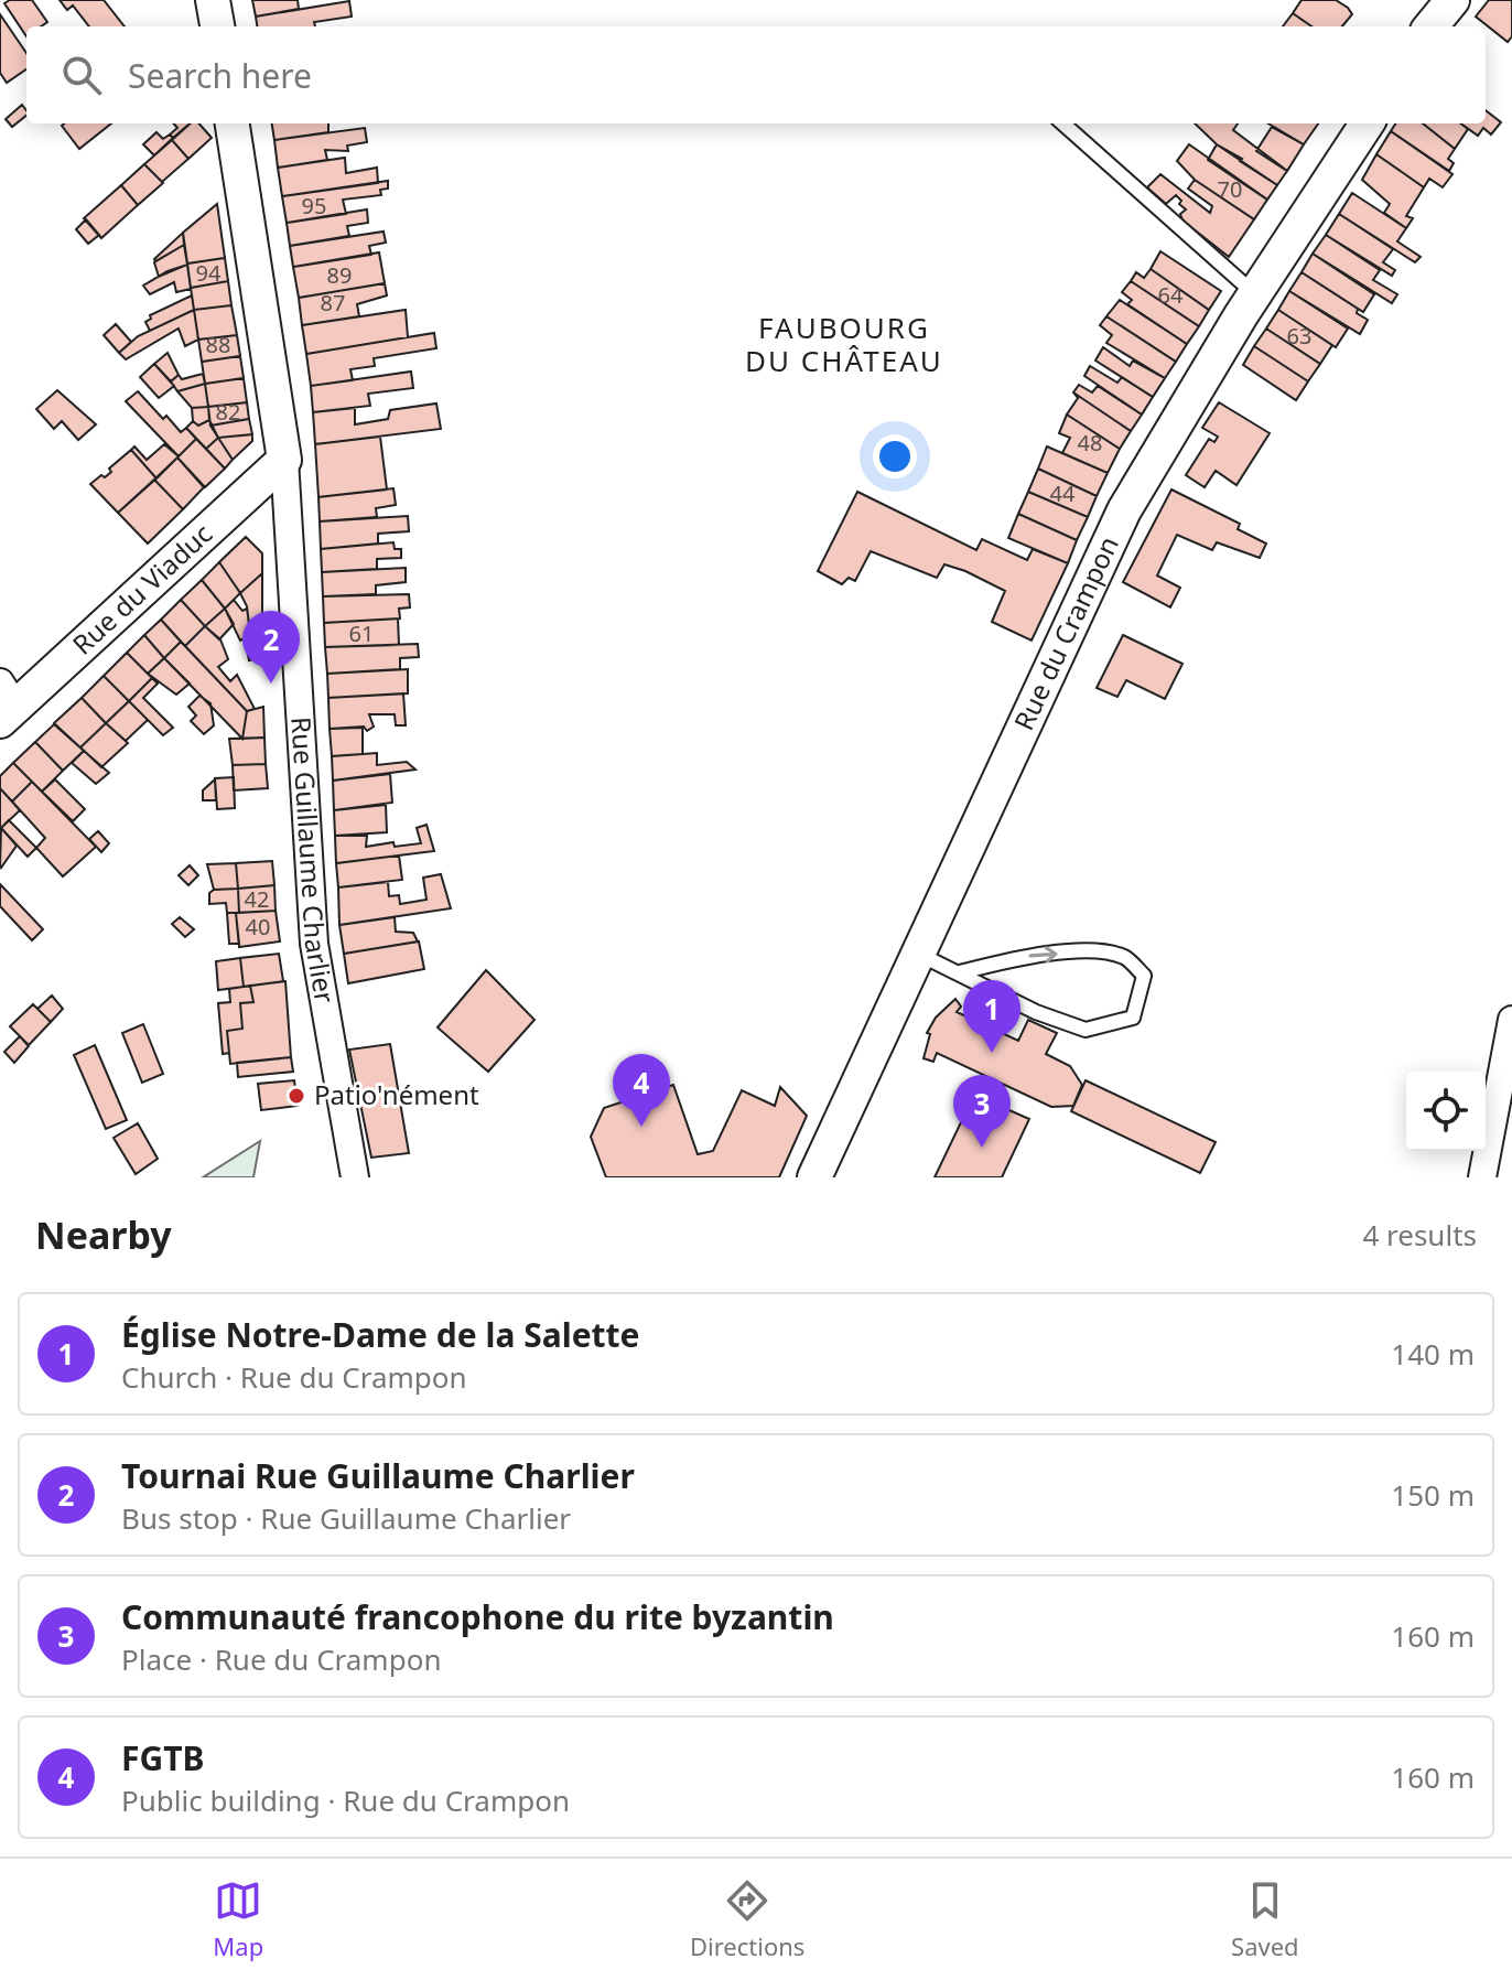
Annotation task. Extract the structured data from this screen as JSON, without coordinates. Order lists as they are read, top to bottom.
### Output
{
  "streets": {
    "street": ["Rue du Viaduc", "Rue du Crampon", "Rue Guillaume Charlier"]
  },
  "crossings": [
    ["Rue du Viaduc", "Rue Guillaume Charlier"]
  ],
  "districts": ["FAUBOURG DU CHÂTEAU"],
  "places": ["Patio'nément"],
  "house_numbers": [
    "70",
    "95",
    "94",
    "89",
    "64",
    "87",
    "63",
    "88",
    "82",
    "48",
    "44",
    "61",
    "42",
    "40"
  ],
  "page": {
    "search": "Search here",
    "pins": [
      "2",
      "1",
      "4",
      "3"
    ],
    "heading": ["Nearby", "4 results"],
    "list": [
      {
        "mark": "1",
        "name": "Église Notre-Dame de la Salette",
        "note": "Church · Rue du Crampon",
        "value": "140 m"
      },
      {
        "mark": "2",
        "name": "Tournai Rue Guillaume Charlier",
        "note": "Bus stop · Rue Guillaume Charlier",
        "value": "150 m"
      },
      {
        "mark": "3",
        "name": "Communauté francophone du rite byzantin",
        "note": "Place · Rue du Crampon",
        "value": "160 m"
      },
      {
        "mark": "4",
        "name": "FGTB",
        "note": "Public building · Rue du Crampon",
        "value": "160 m"
      }
    ],
    "nav": ["Map", "Directions", "Saved"]
  }
}
